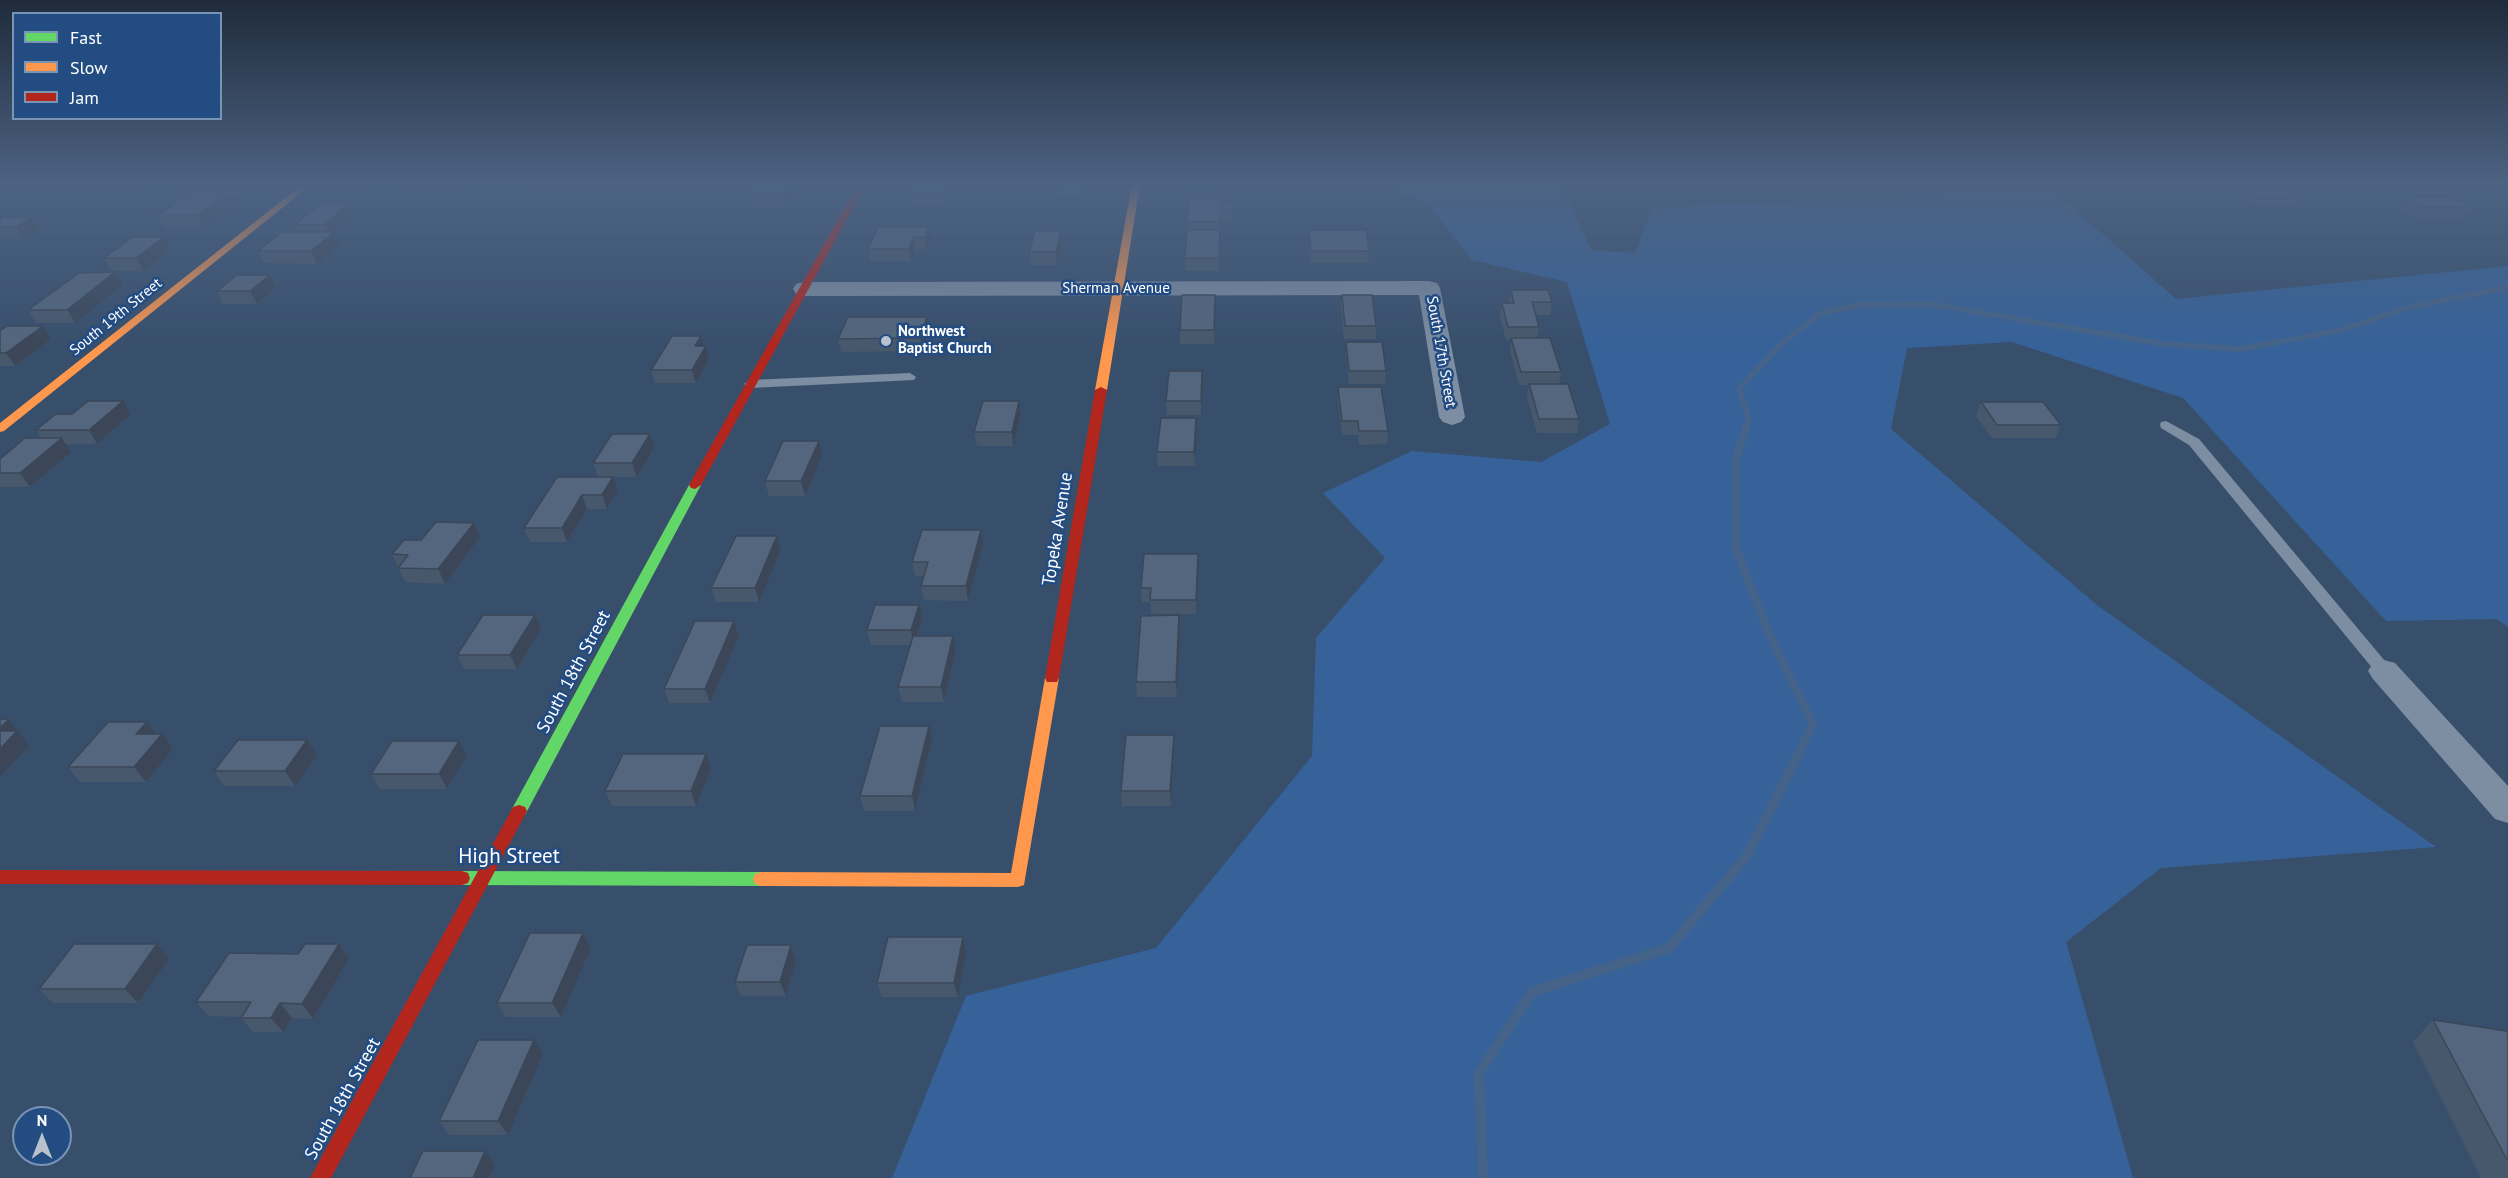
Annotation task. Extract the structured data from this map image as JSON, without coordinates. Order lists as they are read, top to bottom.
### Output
{
  "streets": {
    "street": [
      "Sherman Avenue",
      "South 19th Street",
      "South 17th Street",
      "Topeka Avenue",
      "South 18th Street",
      "High Street"
    ]
  },
  "crossings": [
    ["Sherman Avenue", "South 17th Street"],
    ["Sherman Avenue", "Topeka Avenue"],
    ["Sherman Avenue", "South 18th Street"],
    ["Topeka Avenue", "High Street"],
    ["South 18th Street", "High Street"]
  ],
  "places": ["Northwest Baptist Church"],
  "legend": ["Fast", "Slow", "Jam"],
  "north": "top"
}
